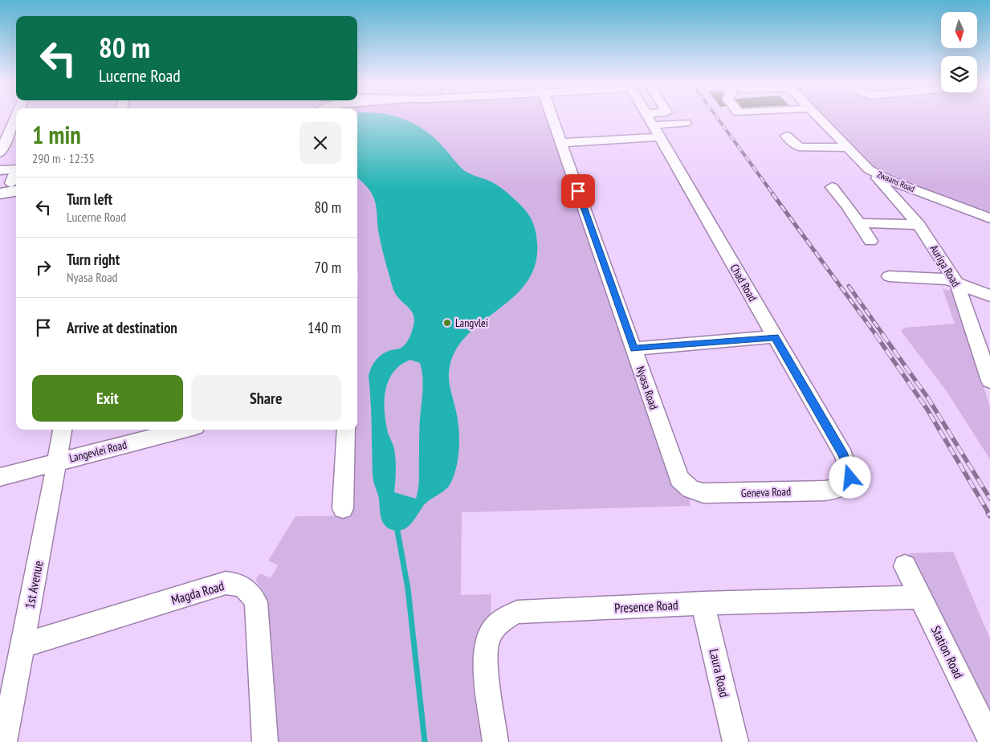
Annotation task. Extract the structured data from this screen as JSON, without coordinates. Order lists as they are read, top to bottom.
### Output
{
  "streets": {
    "street": [
      "Zwaans Road",
      "Auriga Road",
      "Chad Road",
      "Nyasa Road",
      "Langevlei Road",
      "Geneva Road",
      "1st Avenue",
      "Magda Road",
      "Presence Road",
      "Station Road",
      "Laura Road"
    ]
  },
  "crossings": [
    ["Zwaans Road", "Auriga Road"],
    ["Chad Road", "Geneva Road"],
    ["Nyasa Road", "Geneva Road"],
    ["Langevlei Road", "1st Avenue"],
    ["1st Avenue", "Magda Road"],
    ["Presence Road", "Station Road"],
    ["Presence Road", "Laura Road"]
  ],
  "places": ["Langvlei"],
  "north": "bottom",
  "page": {
    "turn": ["80 m", "Lucerne Road"],
    "heading": ["1 min", "290 m · 12:35"],
    "list": [
      {
        "name": "Turn left",
        "note": "Lucerne Road",
        "value": "80 m"
      },
      {
        "name": "Turn right",
        "note": "Nyasa Road",
        "value": "70 m"
      },
      {
        "name": "Arrive at destination",
        "value": "140 m"
      }
    ],
    "buttons": ["Exit", "Share"]
  }
}
